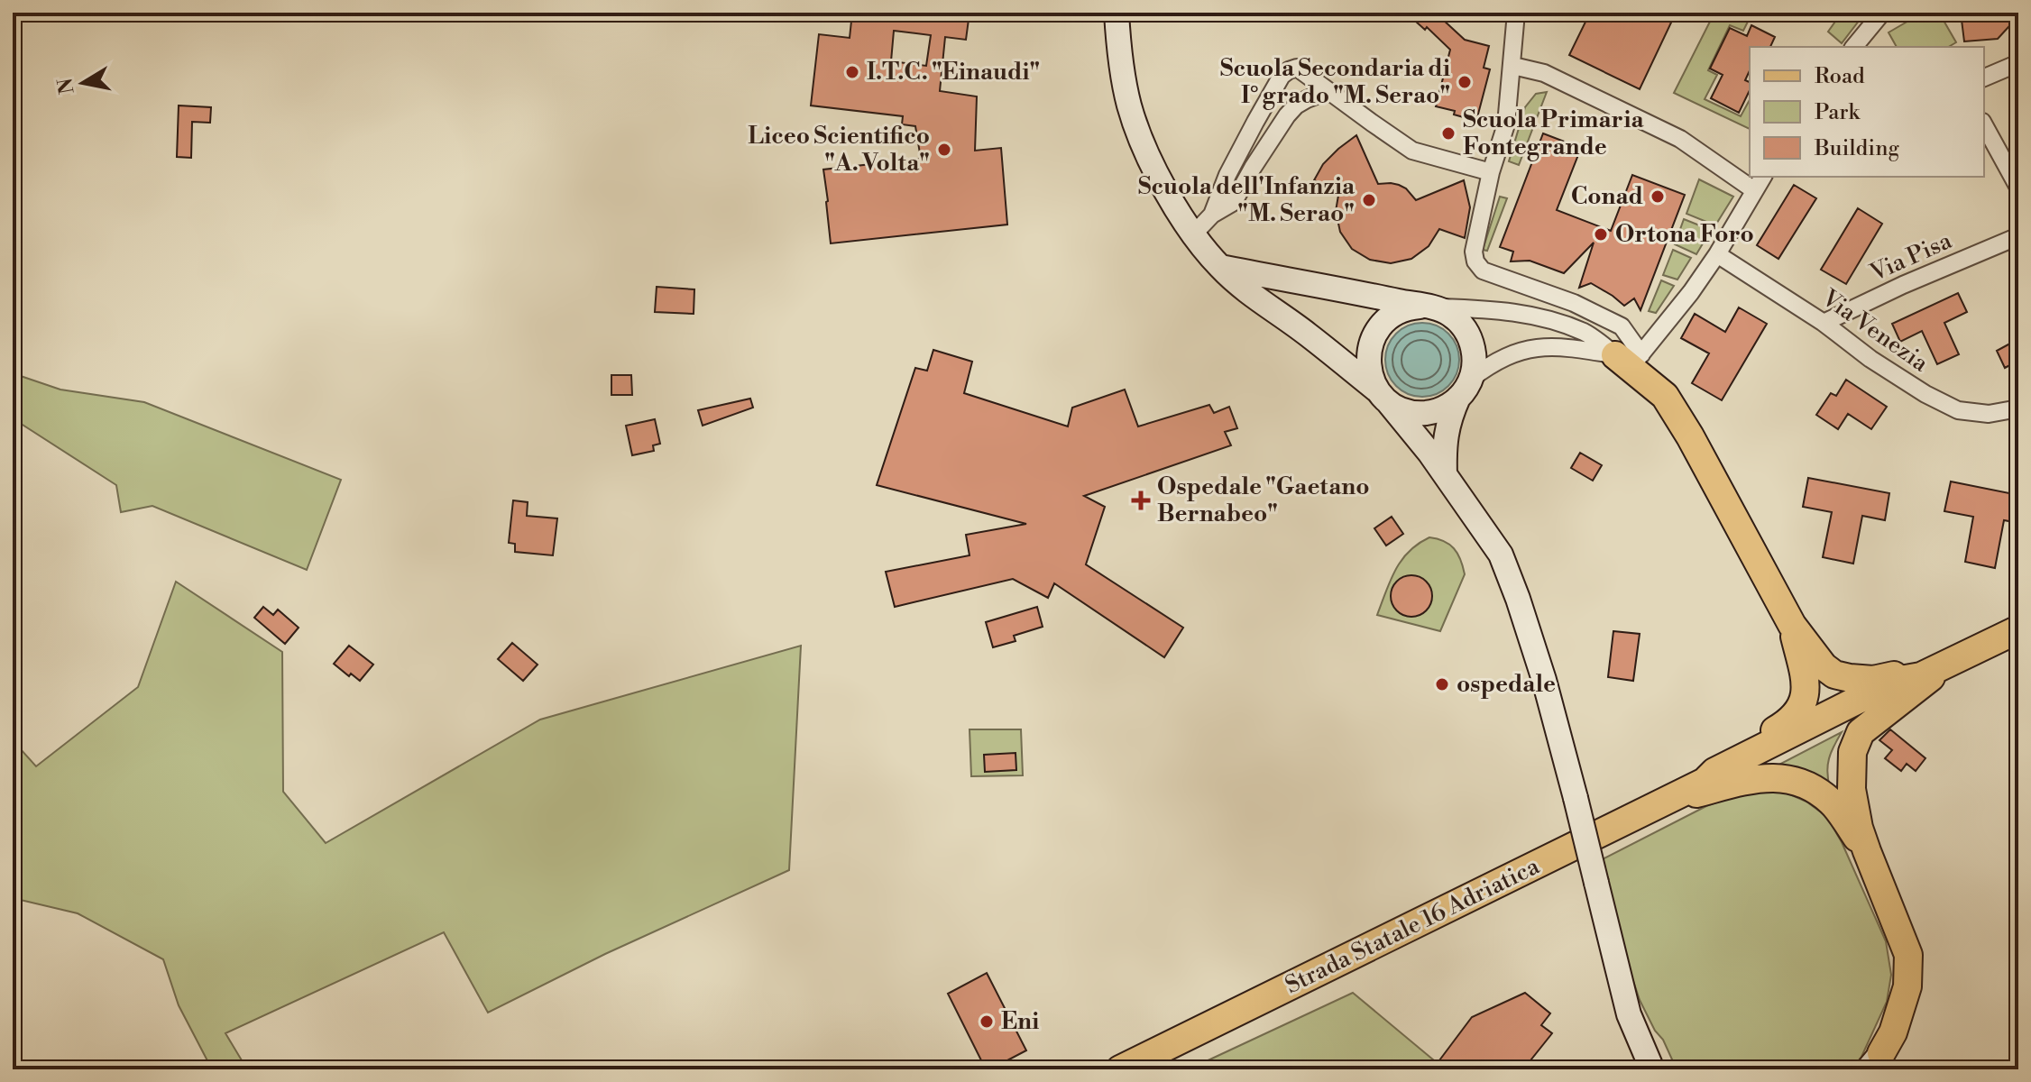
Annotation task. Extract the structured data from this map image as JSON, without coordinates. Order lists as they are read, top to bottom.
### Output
{
  "streets": {
    "main road": ["Strada Statale 16 Adriatica"],
    "street": ["Via Pisa", "Via Venezia"]
  },
  "crossings": [
    ["Via Pisa", "Via Venezia"]
  ],
  "places": {
    "other": [
      "I.T.C. \"Einaudi\"",
      "Scuola Secondaria di I° grado \"M. Serao\"",
      "Scuola Primaria Fontegrande",
      "Liceo Scientifico \"A. Volta\"",
      "Conad",
      "Scuola dell'Infanzia \"M. Serao\"",
      "Ortona Foro",
      "ospedale",
      "Eni"
    ],
    "health": ["Ospedale \"Gaetano Bernabeo\""]
  },
  "legend": ["Road", "Park", "Building"],
  "north": "left"
}
